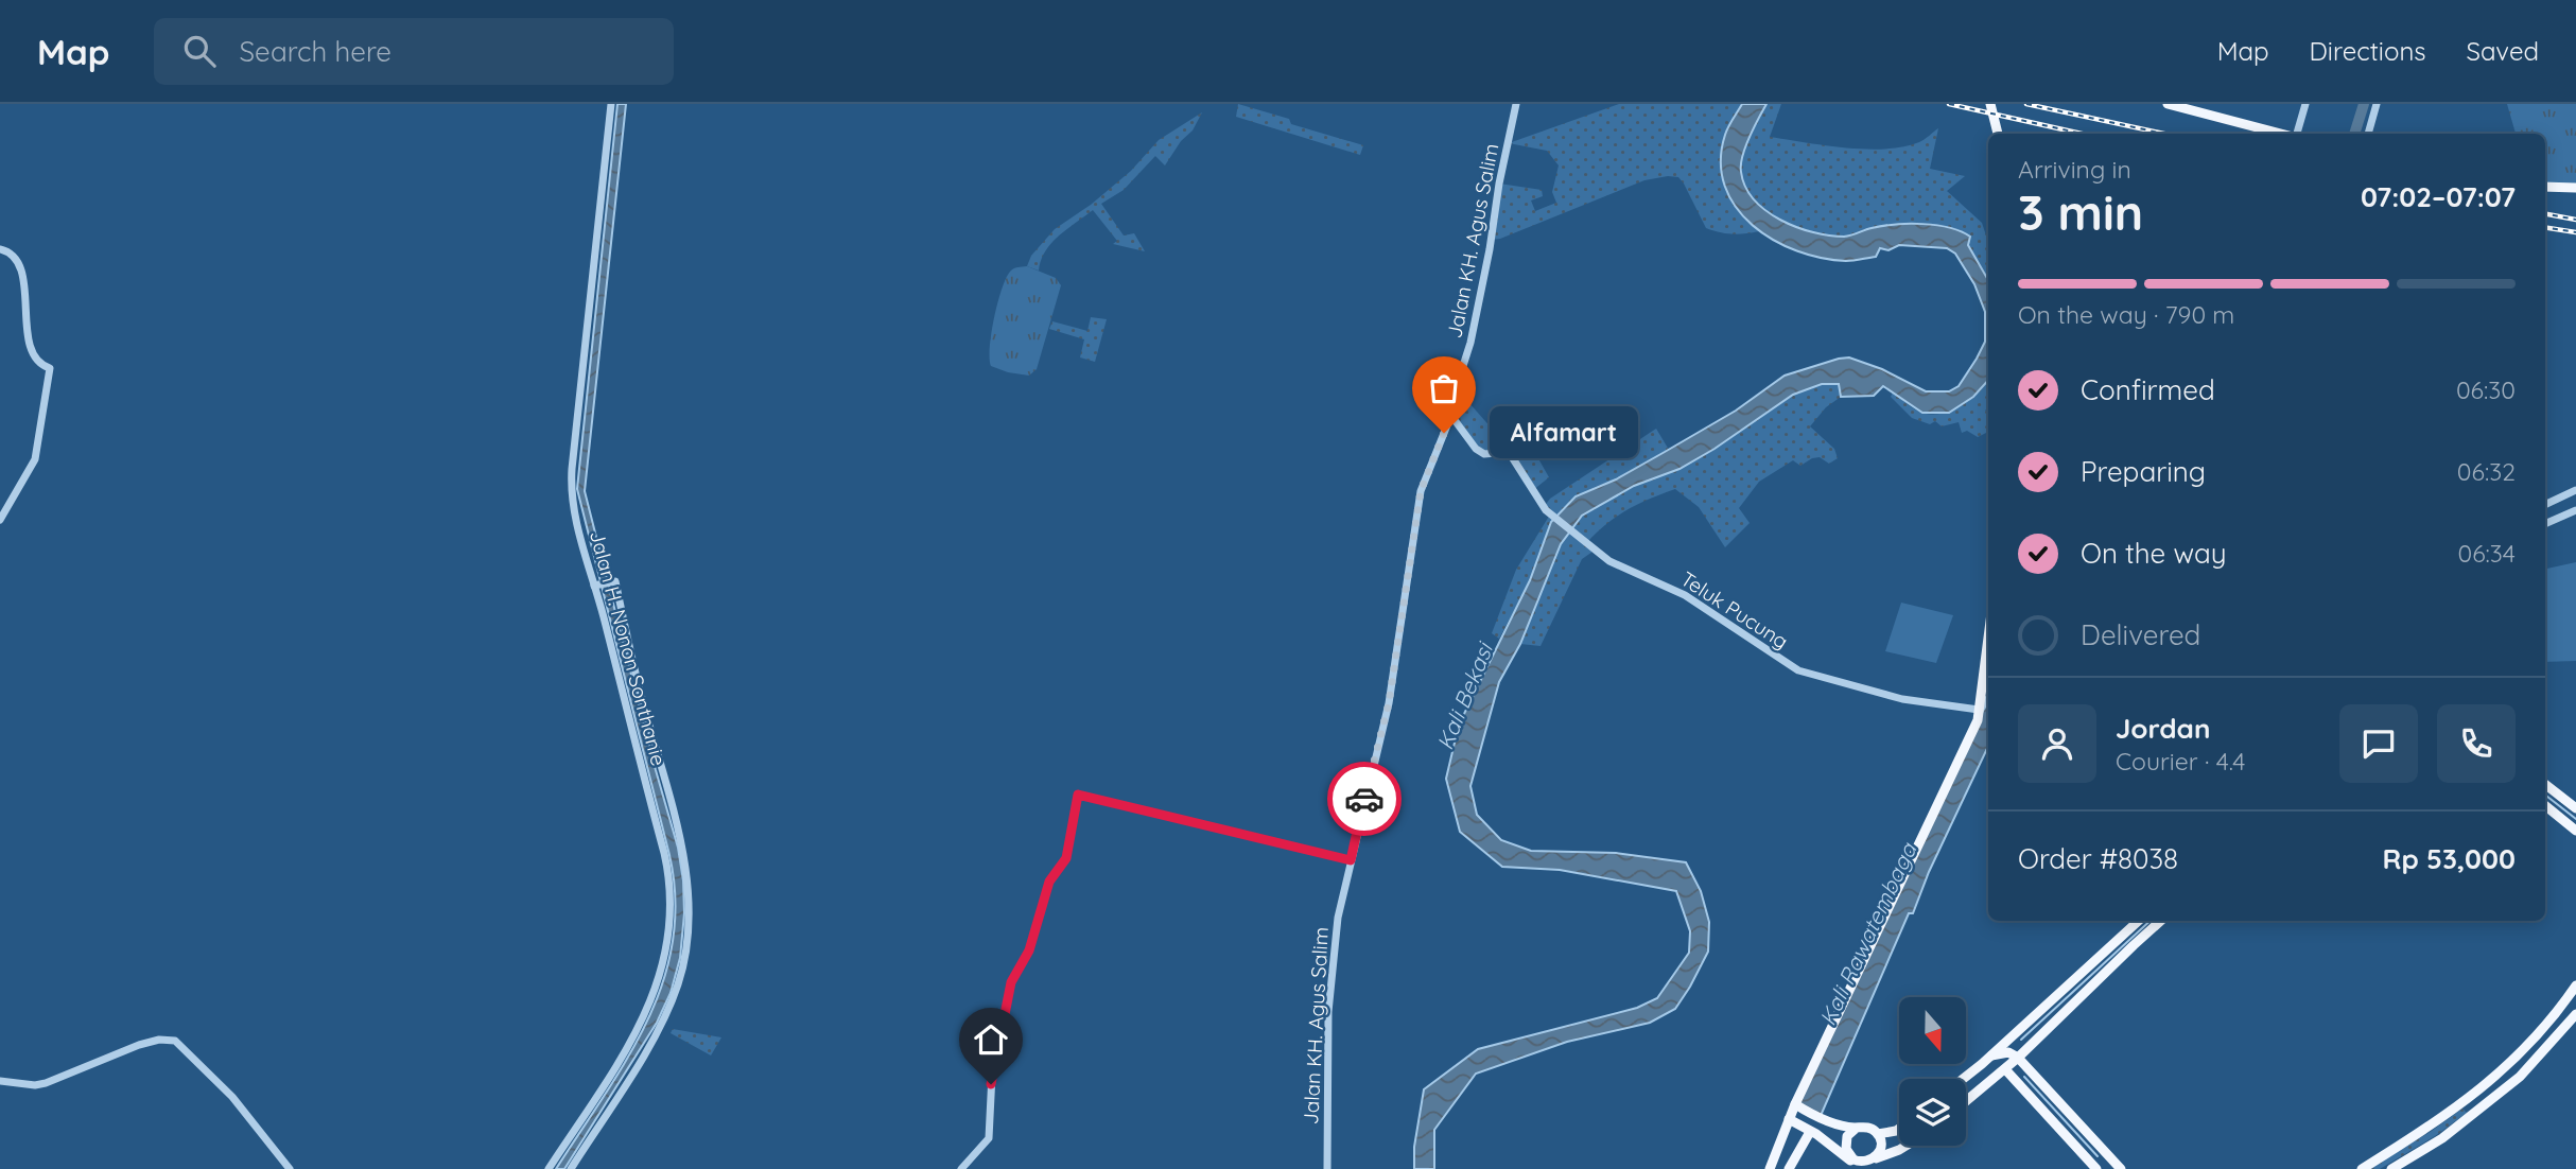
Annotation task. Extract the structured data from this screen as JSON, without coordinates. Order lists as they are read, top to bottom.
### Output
{
  "streets": {
    "street": ["Jalan KH. Agus Salim", "Teluk Pucung", "Jalan H. Nonon Sonthanie"]
  },
  "crossings": [
    ["Jalan KH. Agus Salim", "Teluk Pucung"]
  ],
  "water": ["Kali Bekasi", "Kali Rawatembaga"],
  "places": ["Alfamart"],
  "north": "bottom",
  "page": {
    "header": "Map",
    "search": "Search here",
    "nav": ["Map", "Directions", "Saved"],
    "heading": ["3 min", "Arriving in", "07:02–07:07"],
    "panel": [
      "Jordan",
      "Courier · 4.4",
      "Order #8038",
      "Rp 53,000"
    ],
    "bar": "On the way · 790 m",
    "list": [
      ["Confirmed", "06:30"],
      ["Preparing", "06:32"],
      ["On the way", "06:34"],
      "Delivered"
    ],
    "bubble": "Alfamart"
  }
}
